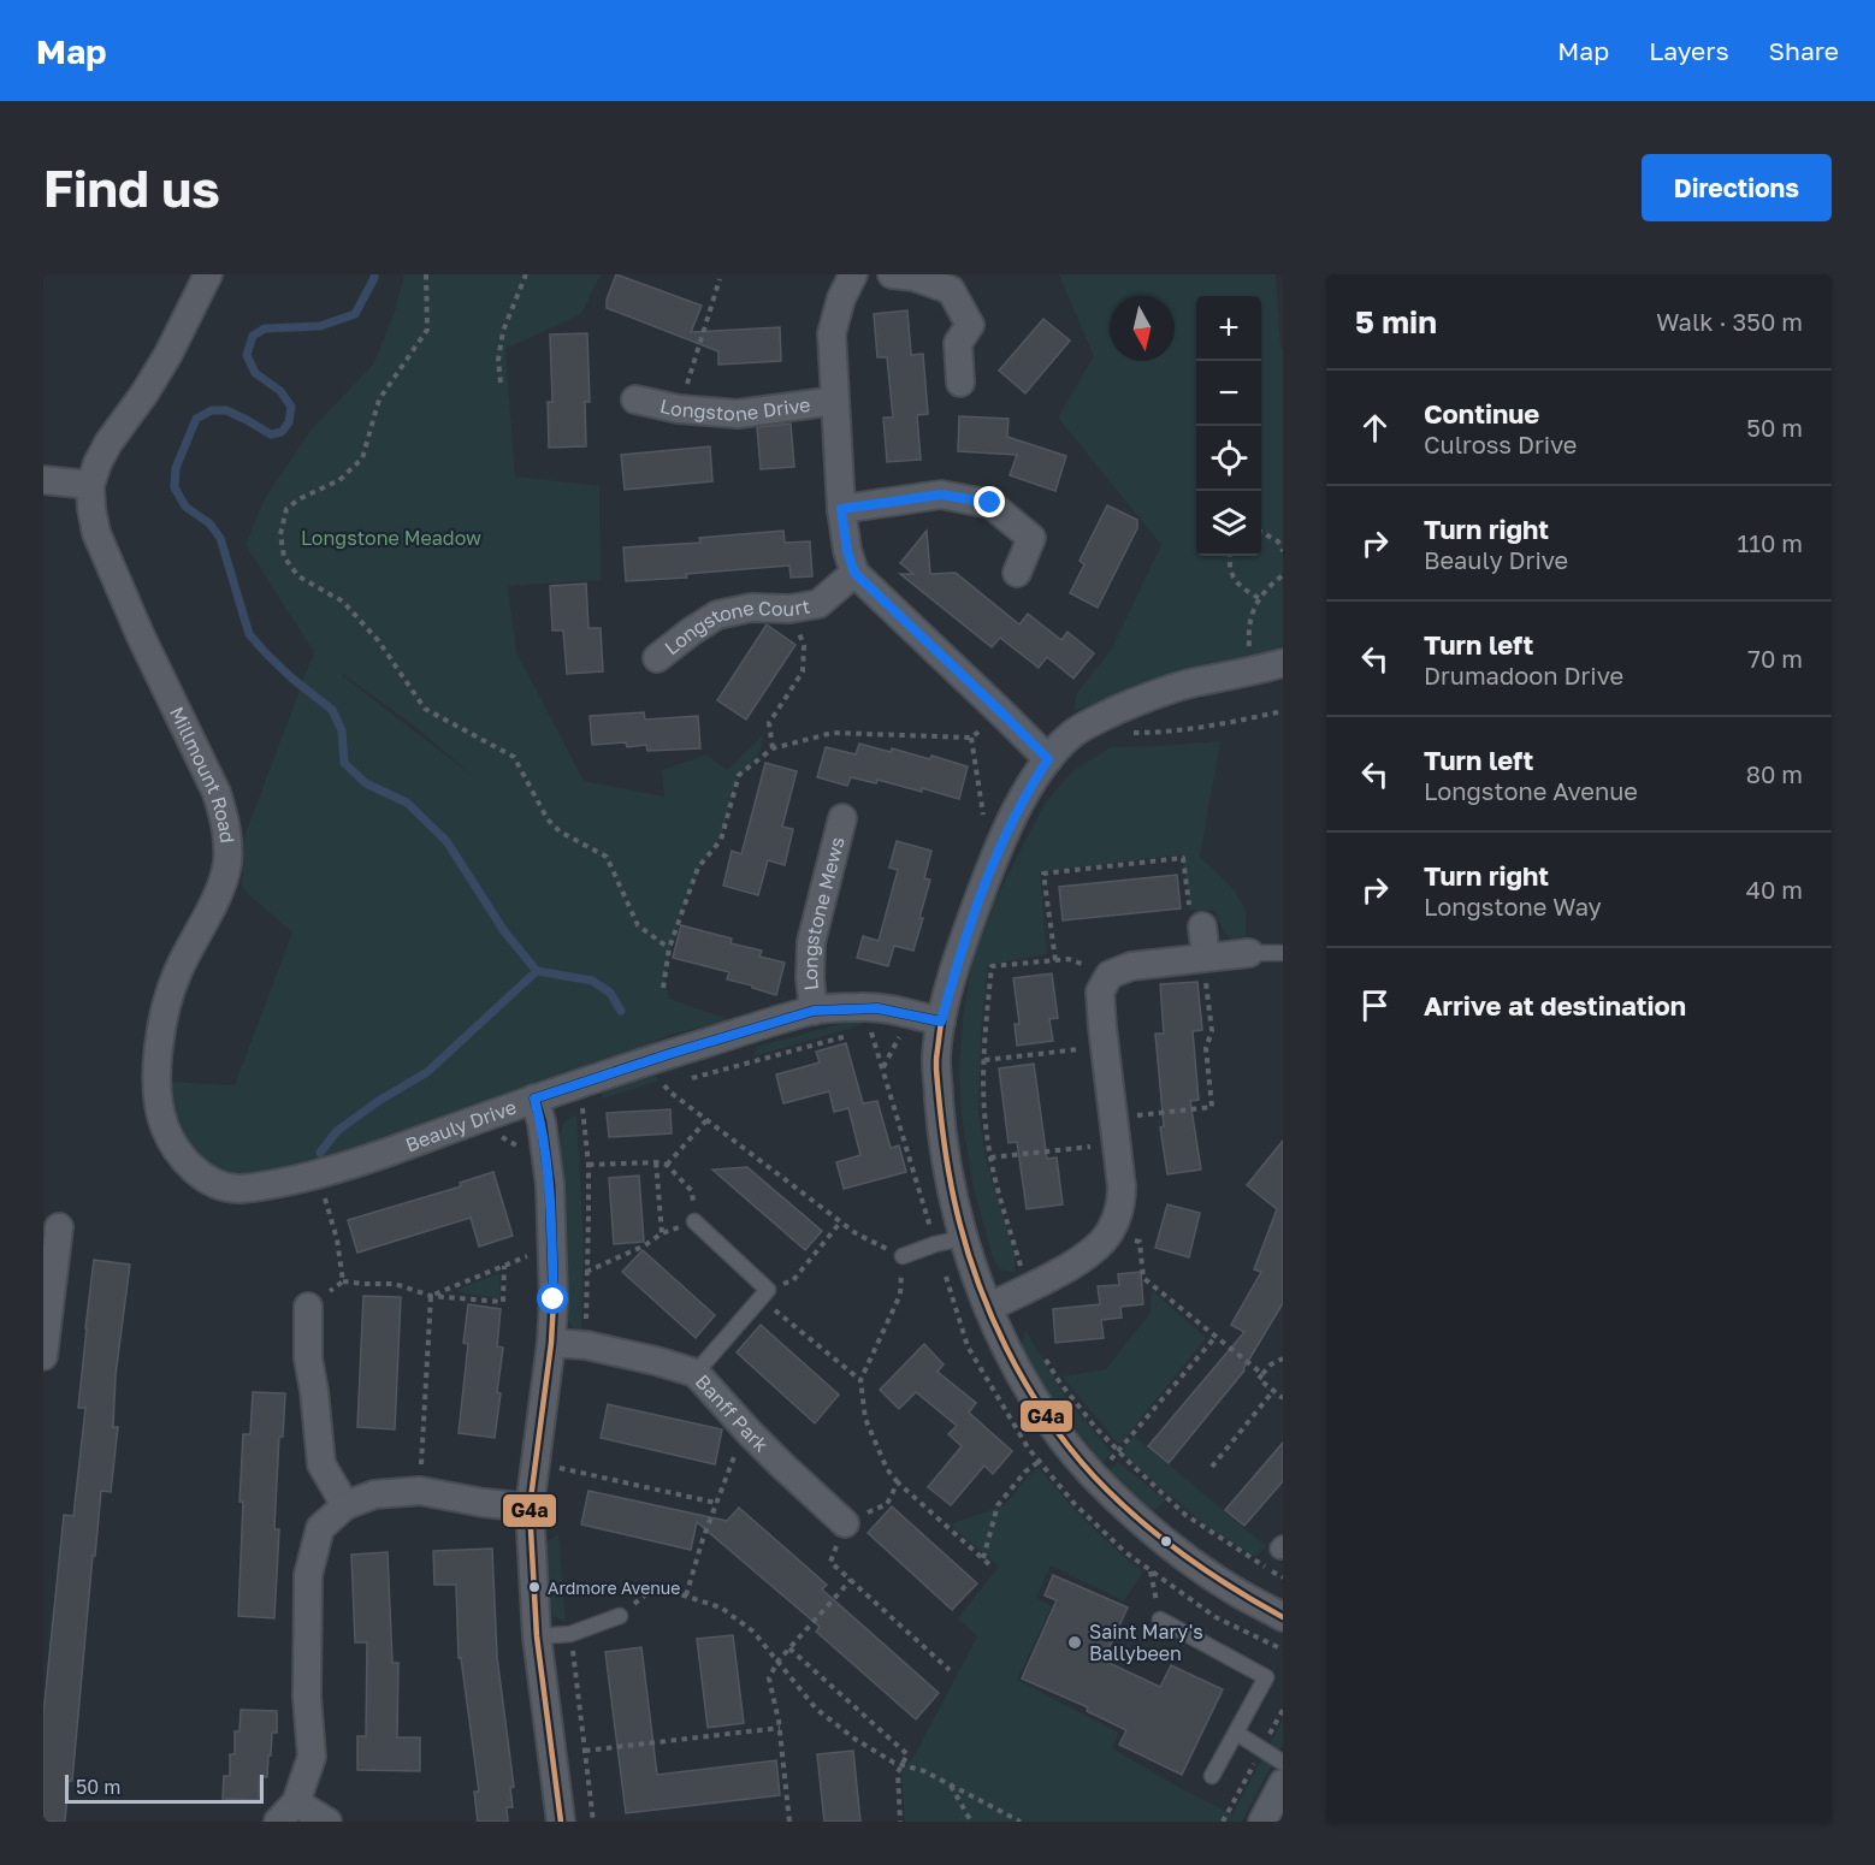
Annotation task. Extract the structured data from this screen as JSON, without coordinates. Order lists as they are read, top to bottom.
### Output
{
  "streets": {
    "street": [
      "Longstone Drive",
      "Longstone Court",
      "Millmount Road",
      "Longstone Mews",
      "Beauly Drive",
      "Banff Park"
    ]
  },
  "crossings": [
    ["Millmount Road", "Beauly Drive"],
    ["Longstone Mews", "Beauly Drive"]
  ],
  "parks": ["Longstone Meadow"],
  "places": ["Ardmore Avenue", "Saint Mary's Ballybeen"],
  "lines": ["transit line G4a"],
  "scale_bar": "50 m",
  "north": "bottom",
  "page": {
    "header": "Map",
    "nav": ["Map", "Layers", "Share"],
    "buttons": "Directions",
    "title": "Find us",
    "heading": ["5 min", "Walk · 350 m"],
    "map_buttons": ["+", "−"],
    "list": [
      ["Continue", "Culross Drive", "50 m"],
      ["Turn right", "Beauly Drive", "110 m"],
      ["Turn left", "Drumadoon Drive", "70 m"],
      ["Turn left", "Longstone Avenue", "80 m"],
      ["Turn right", "Longstone Way", "40 m"],
      "Arrive at destination"
    ],
    "scale": "50 m"
  }
}
